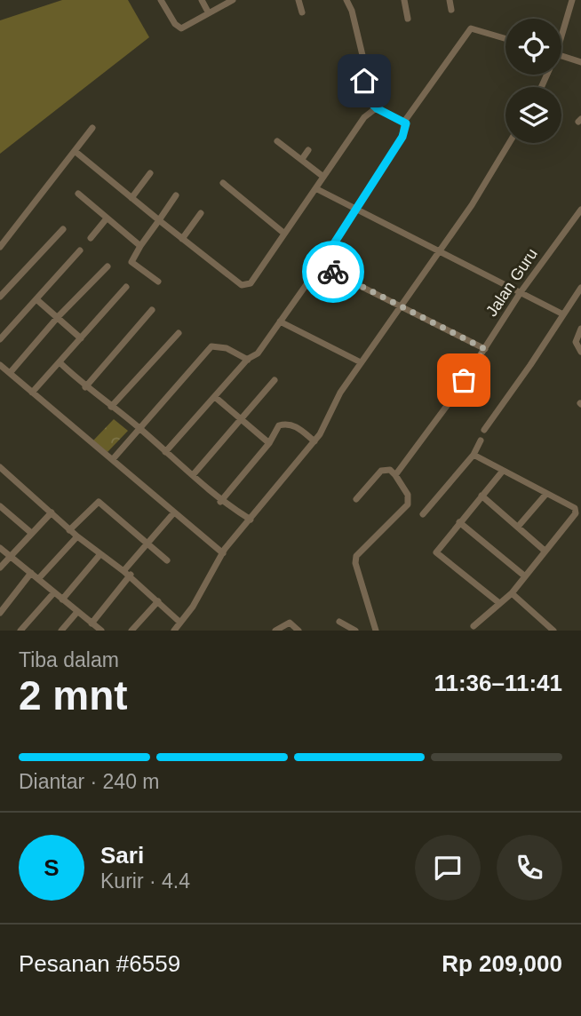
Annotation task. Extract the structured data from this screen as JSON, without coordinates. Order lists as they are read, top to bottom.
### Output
{
  "streets": {
    "street": ["Jalan Guru"]
  },
  "page": {
    "heading": ["2 mnt", "Tiba dalam", "11:36–11:41"],
    "panel": [
      "Sari",
      "Kurir · 4.4",
      "Pesanan #6559",
      "Rp 209,000"
    ],
    "bar": "Diantar · 240 m",
    "round": "S"
  }
}
